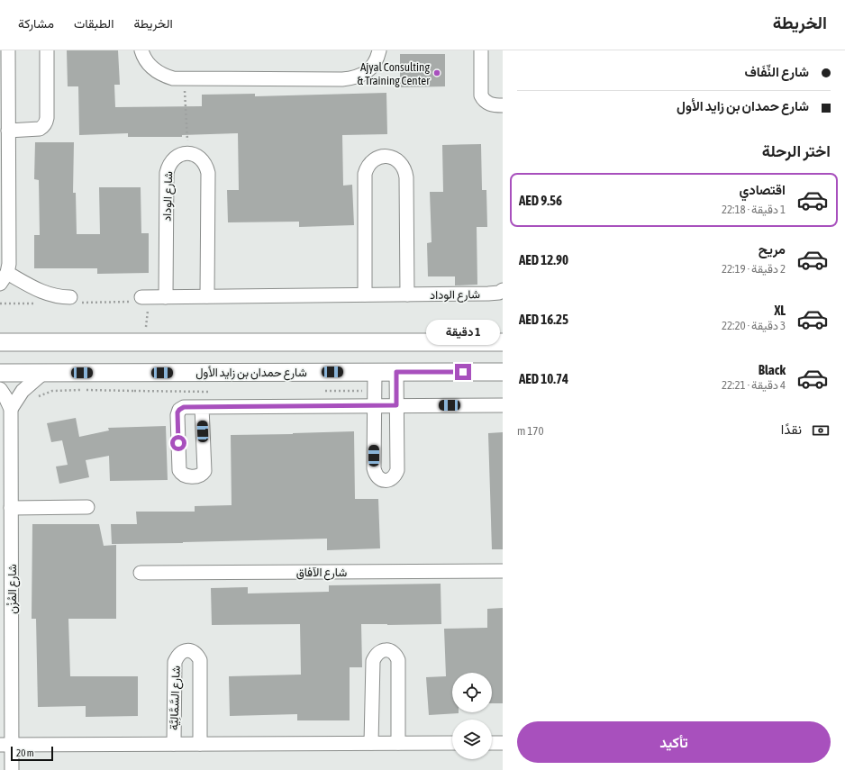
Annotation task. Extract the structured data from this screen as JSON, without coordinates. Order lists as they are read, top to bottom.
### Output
{
  "streets": {
    "main road": ["شارع حمدان بن زايد الأول"],
    "street": [
      "شارع الوداد",
      "شارع الآفاق",
      "شارع المُزْن",
      "شارع السَّمَّالِيَّة"
    ]
  },
  "crossings": [
    ["شارع المُزْن", "شارع السَّمَّالِيَّة"]
  ],
  "places": ["Ajyal Consulting & Training Center"],
  "scale_bar": "20 m",
  "page": {
    "header": "الخريطة",
    "nav": ["الخريطة", "الطبقات", "مشاركة"],
    "banner": ["شارع النِّفَاف", "شارع حمدان بن زايد الأول"],
    "heading": "اختر الرحلة",
    "list": [
      {
        "name": "اقتصادي",
        "note": "1 دقيقة · 22:18",
        "value": "AED 9.56"
      },
      {
        "name": "مريح",
        "note": "2 دقيقة · 22:19",
        "value": "AED 12.90"
      },
      {
        "name": "XL",
        "note": "3 دقيقة · 22:20",
        "value": "AED 16.25"
      },
      {
        "name": "Black",
        "note": "4 دقيقة · 22:21",
        "value": "AED 10.74"
      }
    ],
    "bubble": "1 دقيقة",
    "pay": ["نقدًا", "170 m"],
    "buttons": "تأكيد",
    "scale": "20 m"
  }
}
